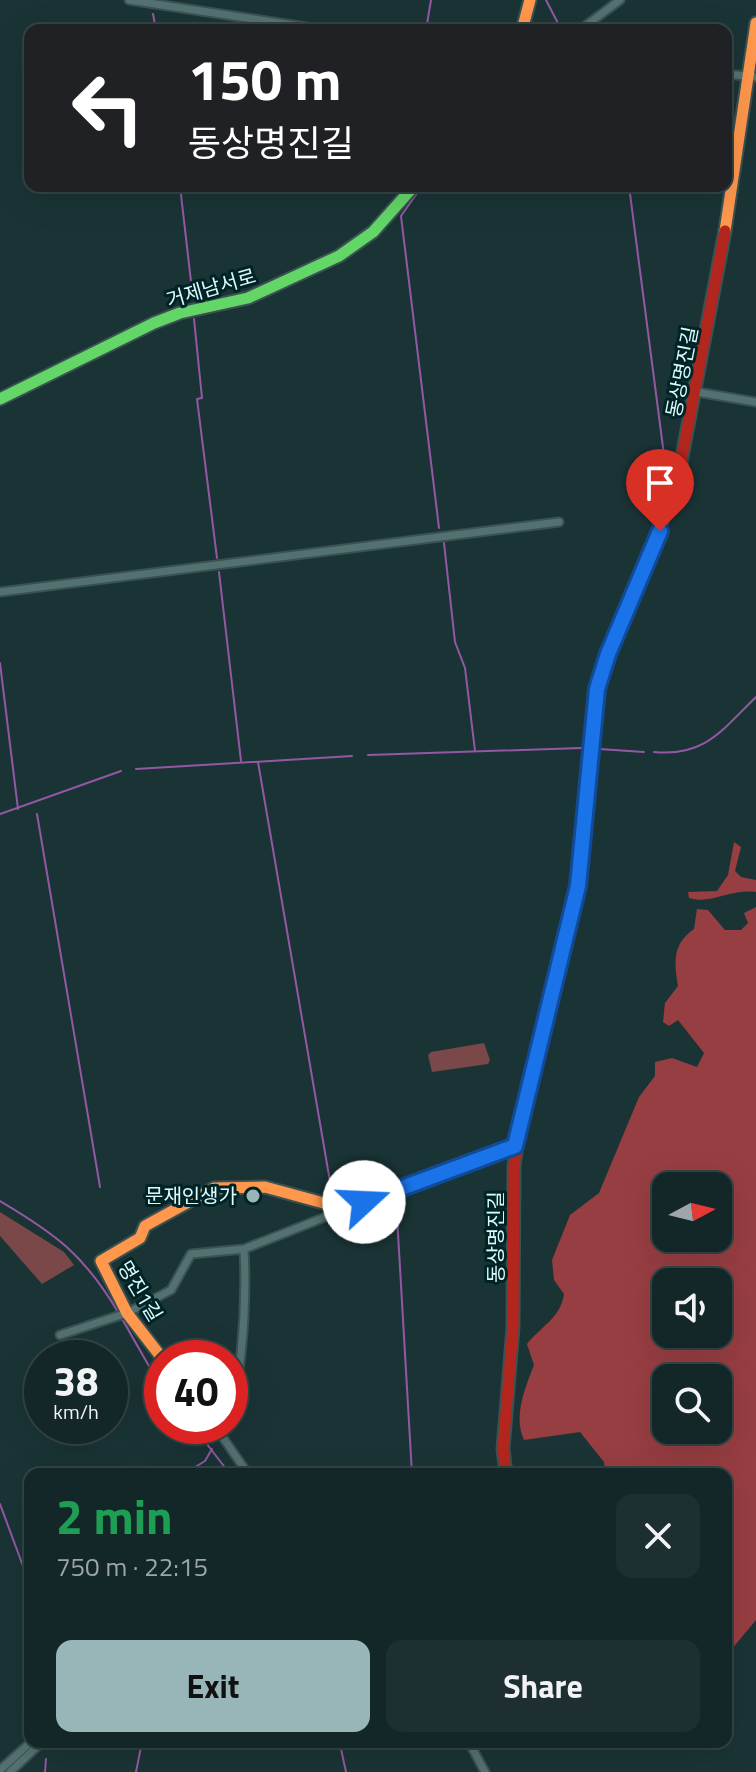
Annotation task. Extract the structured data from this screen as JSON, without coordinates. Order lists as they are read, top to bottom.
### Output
{
  "streets": {
    "street": ["거제남서로", "동상명진길", "명진1길"]
  },
  "places": ["문재인생가"],
  "north": "right",
  "page": {
    "turn": ["150 m", "동상명진길"],
    "speed": "38 km/h",
    "limit": "40",
    "heading": ["2 min", "750 m · 22:15"],
    "buttons": ["Exit", "Share"]
  }
}
